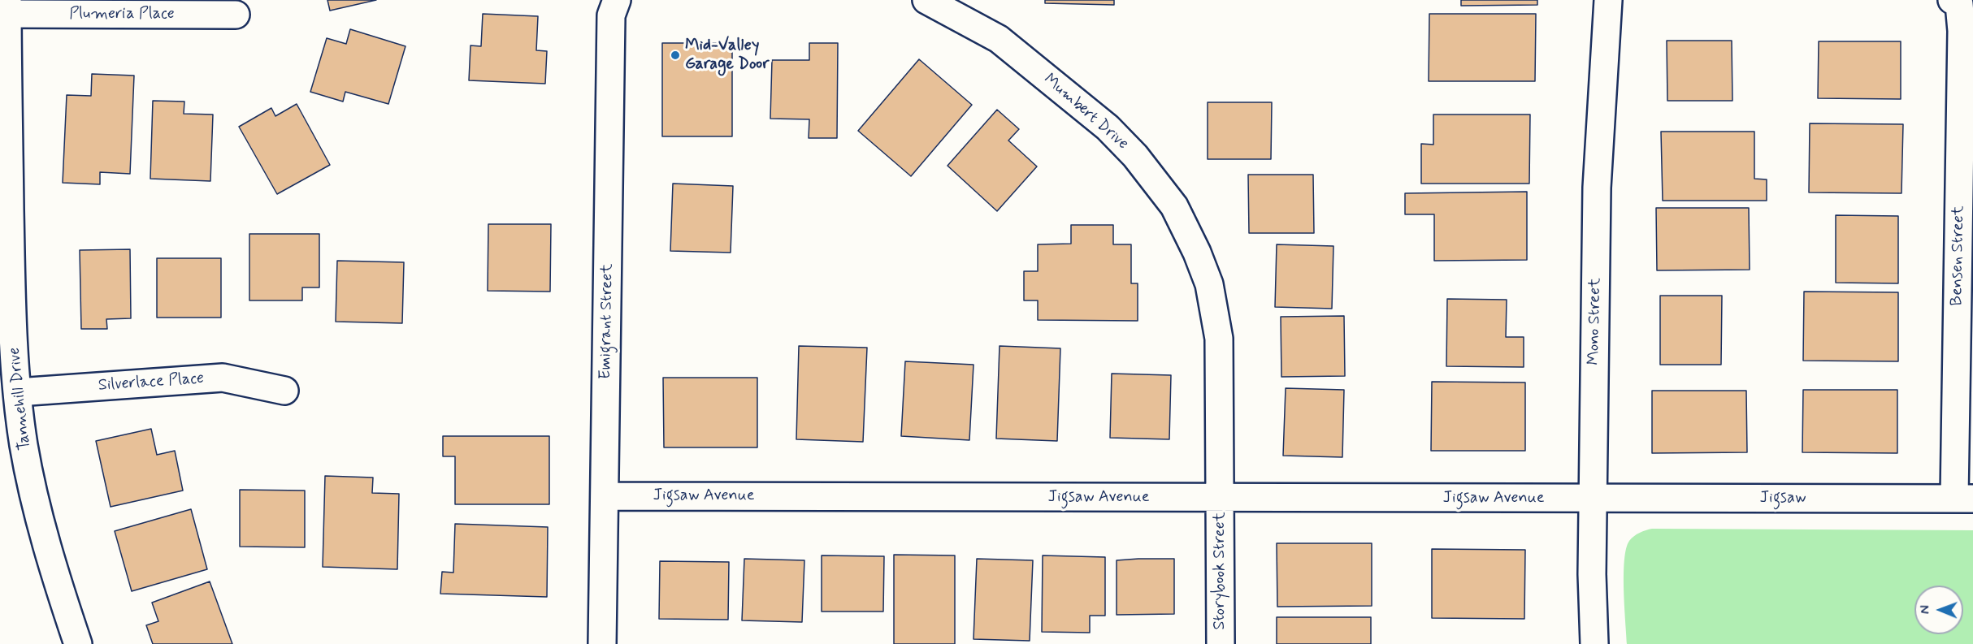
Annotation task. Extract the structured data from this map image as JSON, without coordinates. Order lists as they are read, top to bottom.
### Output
{
  "streets": {
    "street": [
      "Plumeria Place",
      "Mumbert Drive",
      "Bensen Street",
      "Emigrant Street",
      "Mono Street",
      "Silverlace Place",
      "Tannehill Drive",
      "Jigsaw Avenue",
      "Jigsaw",
      "Storybook Street"
    ]
  },
  "crossings": [
    ["Plumeria Place", "Tannehill Drive"],
    ["Mumbert Drive", "Jigsaw Avenue"],
    ["Mumbert Drive", "Storybook Street"],
    ["Bensen Street", "Jigsaw"],
    ["Emigrant Street", "Jigsaw Avenue"],
    ["Mono Street", "Jigsaw Avenue"],
    ["Mono Street", "Jigsaw"],
    ["Silverlace Place", "Tannehill Drive"],
    ["Jigsaw Avenue", "Jigsaw"],
    ["Jigsaw Avenue", "Storybook Street"]
  ],
  "places": ["Mid-Valley Garage Door"],
  "north": "left"
}
